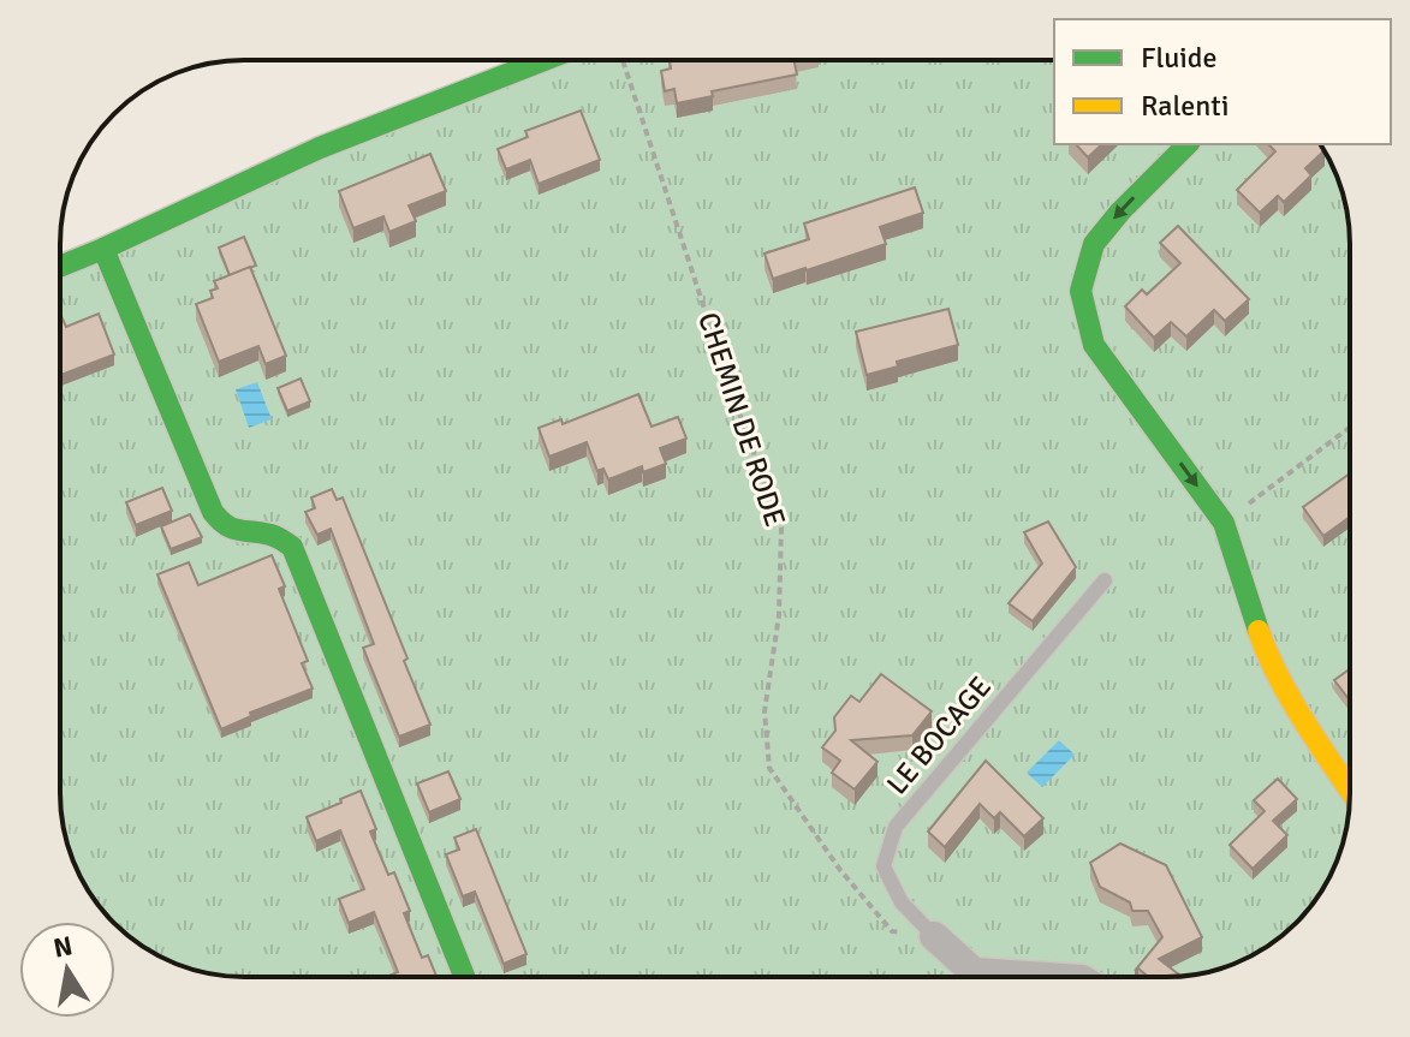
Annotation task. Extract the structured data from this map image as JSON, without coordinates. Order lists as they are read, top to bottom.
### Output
{
  "streets": {
    "lane": ["LE BOCAGE"],
    "path": ["CHEMIN DE RODE"]
  },
  "crossings": [
    ["CHEMIN DE RODE", "LE BOCAGE"]
  ],
  "legend": ["Fluide", "Ralenti"],
  "north": "top"
}
